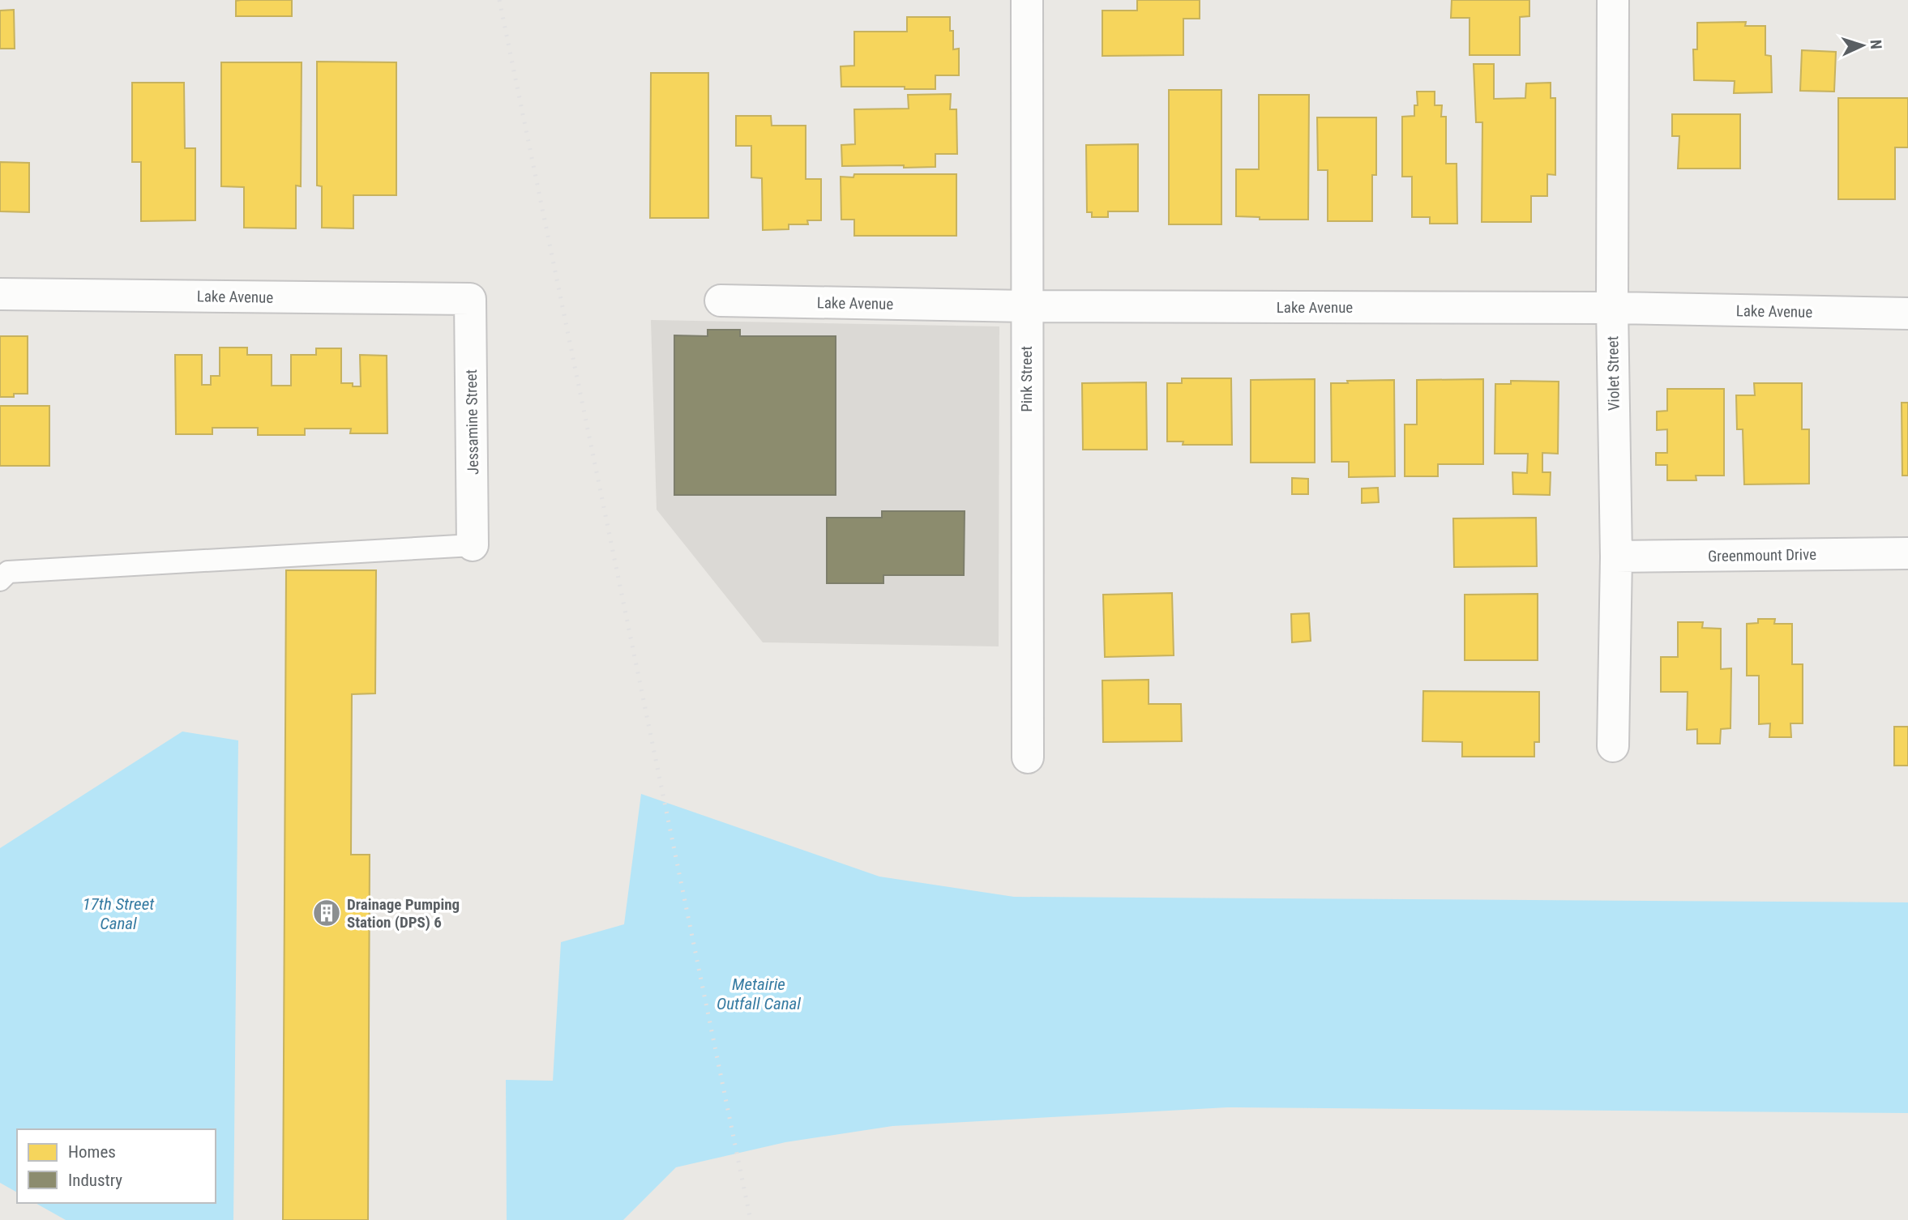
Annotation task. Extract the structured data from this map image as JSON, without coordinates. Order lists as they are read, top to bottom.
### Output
{
  "streets": {
    "street": [
      "Lake Avenue",
      "Violet Street",
      "Pink Street",
      "Jessamine Street",
      "Greenmount Drive"
    ]
  },
  "crossings": [
    ["Lake Avenue", "Violet Street"],
    ["Lake Avenue", "Pink Street"],
    ["Lake Avenue", "Jessamine Street"],
    ["Violet Street", "Greenmount Drive"]
  ],
  "water": ["17th Street Canal", "Metairie Outfall Canal"],
  "places": {
    "building": ["Drainage Pumping Station (DPS) 6"]
  },
  "legend": ["Homes", "Industry"],
  "north": "right"
}
